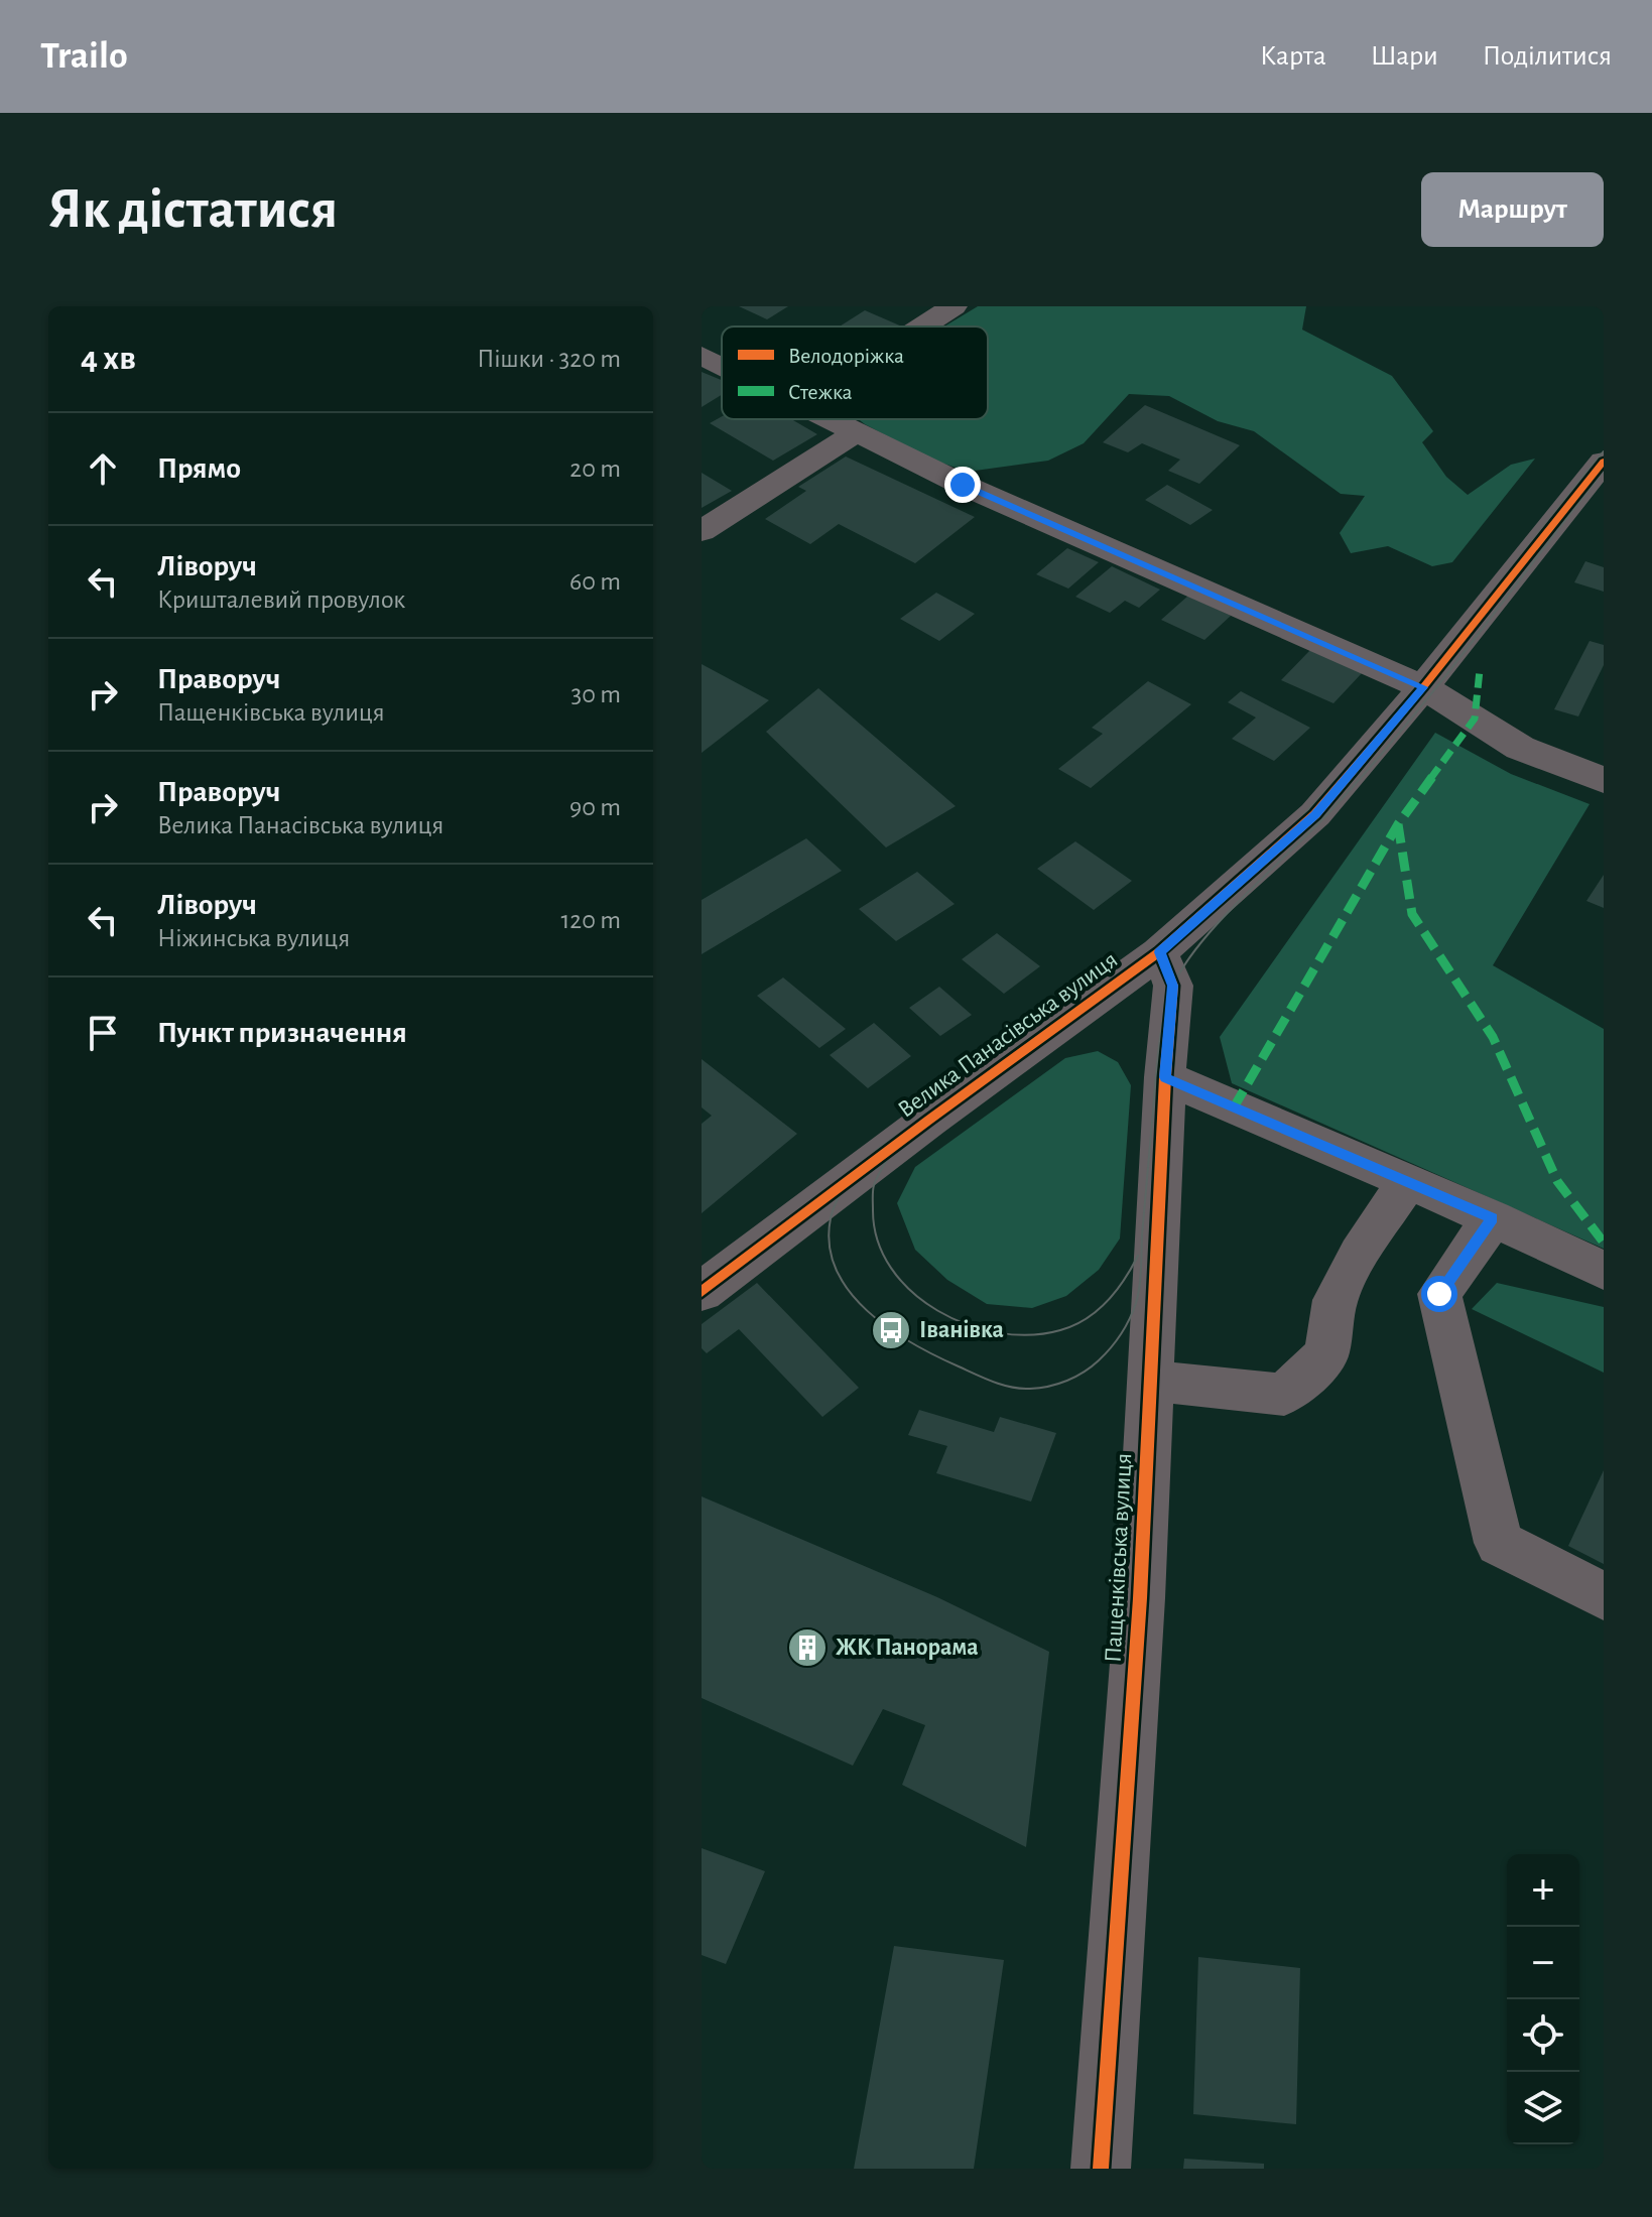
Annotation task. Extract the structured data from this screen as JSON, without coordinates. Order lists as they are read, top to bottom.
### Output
{
  "streets": {
    "street": ["Велика Панасівська вулиця", "Пащенківська вулиця"]
  },
  "crossings": [
    ["Велика Панасівська вулиця", "Пащенківська вулиця"]
  ],
  "places": {
    "bus stop": ["Іванівка"],
    "building": ["ЖК Панорама"]
  },
  "legend": ["Велодоріжка", "Стежка"],
  "page": {
    "header": "Trailo",
    "nav": ["Карта", "Шари", "Поділитися"],
    "buttons": "Маршрут",
    "title": "Як дістатися",
    "heading": ["4 хв", "Пішки · 320 m"],
    "list": [
      ["Прямо", "20 m"],
      ["Ліворуч", "Кришталевий провулок", "60 m"],
      ["Праворуч", "Пащенківська вулиця", "30 m"],
      ["Праворуч", "Велика Панасівська вулиця", "90 m"],
      ["Ліворуч", "Ніжинська вулиця", "120 m"],
      "Пункт призначення"
    ],
    "map_buttons": ["+", "−"]
  }
}
